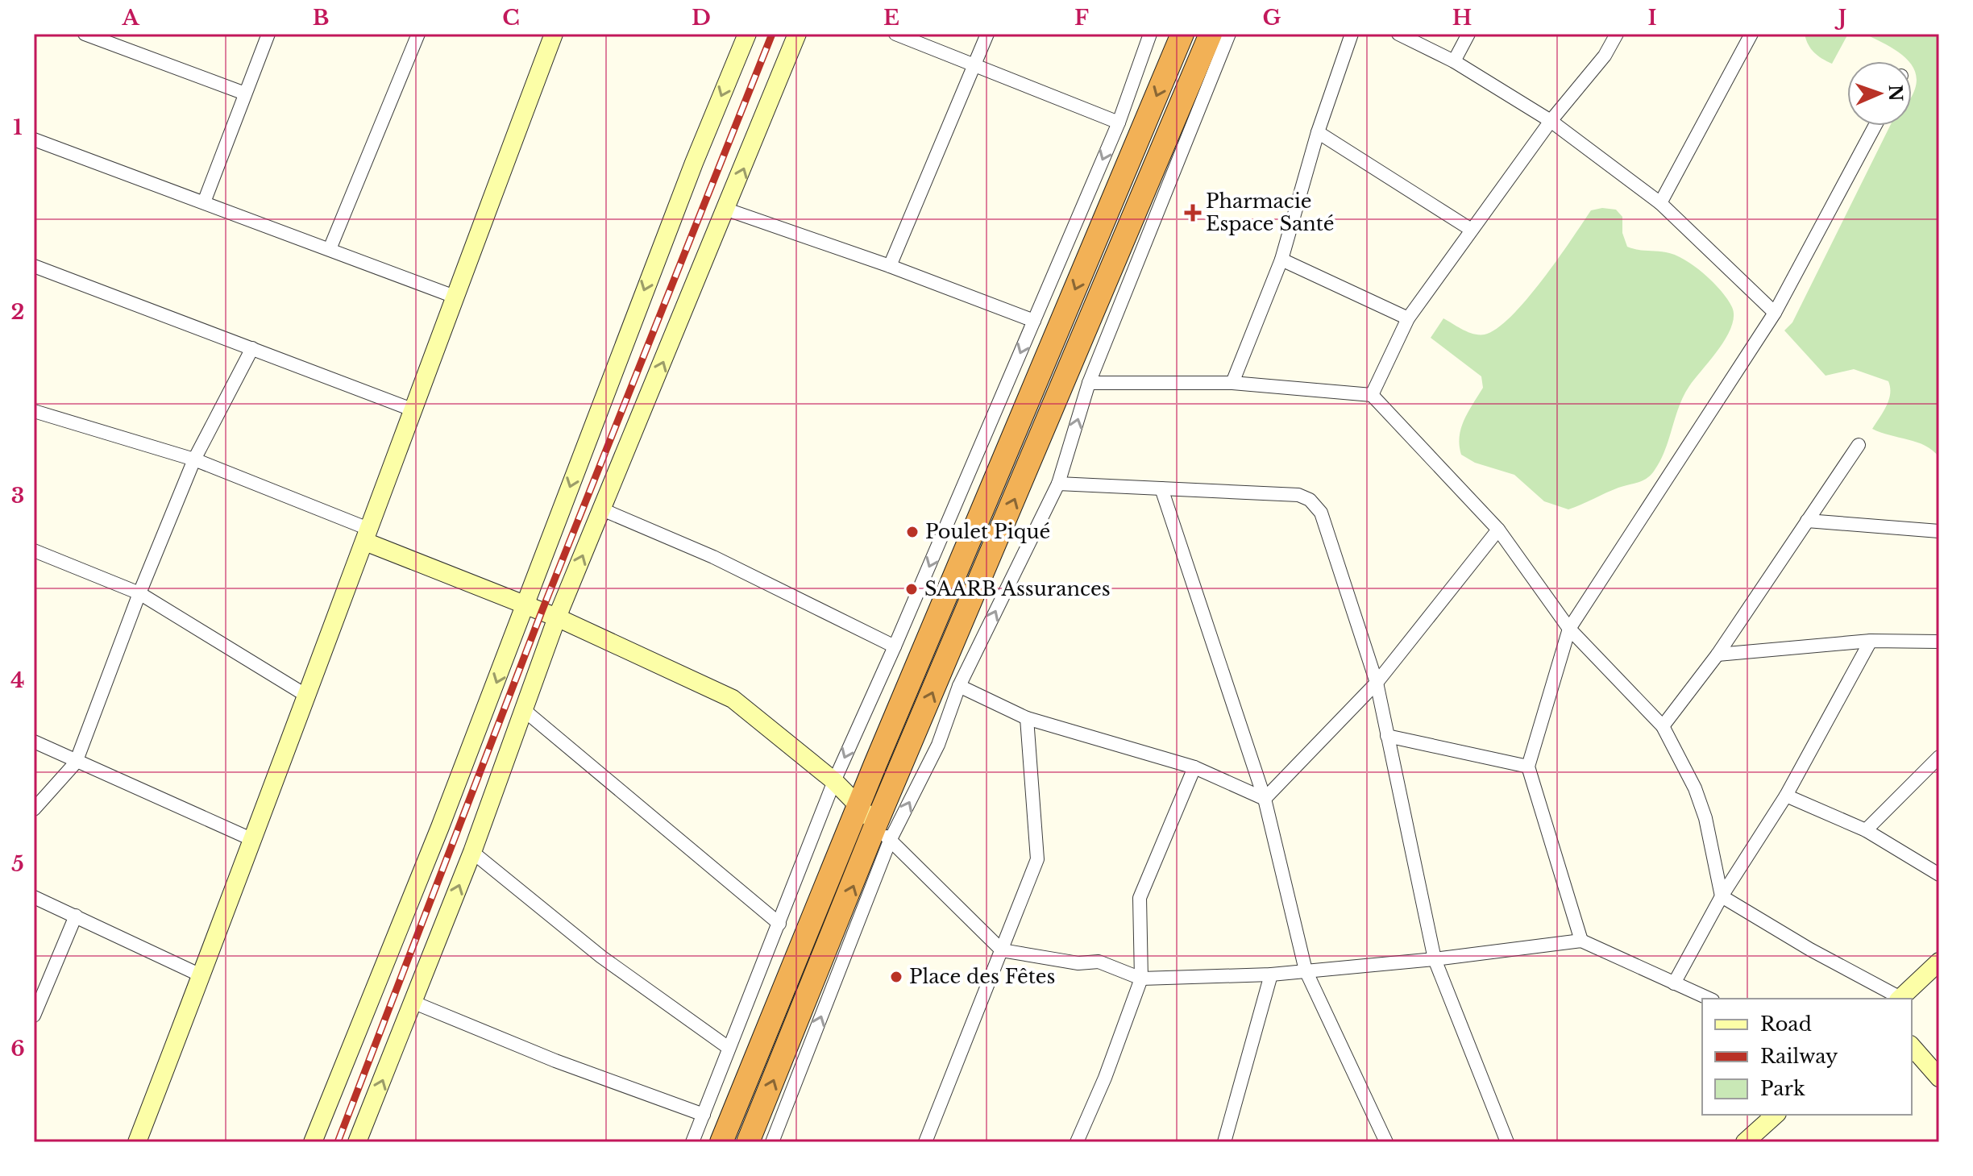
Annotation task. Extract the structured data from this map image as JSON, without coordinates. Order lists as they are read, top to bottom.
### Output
{
  "places": {
    "health": ["Pharmacie Espace Santé"],
    "other": ["Poulet Piqué", "SAARB Assurances", "Place des Fêtes"]
  },
  "legend": ["Road", "Railway", "Park"],
  "north": "right",
  "grid": {
    "columns": [
      "A",
      "B",
      "C",
      "D",
      "E",
      "F",
      "G",
      "H",
      "I",
      "J"
    ],
    "rows": [
      "1",
      "2",
      "3",
      "4",
      "5",
      "6"
    ]
  }
}
